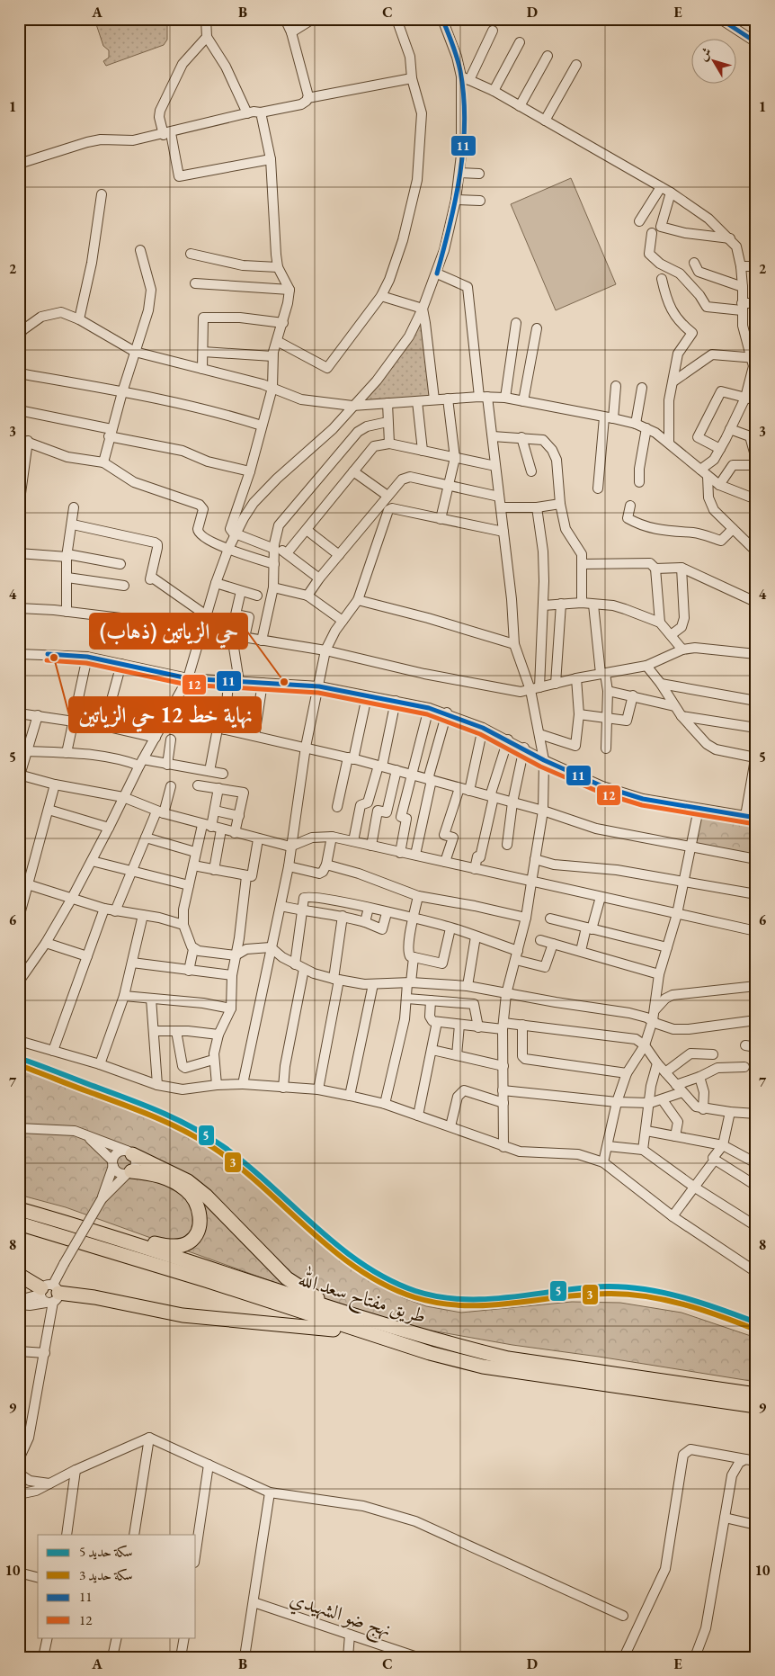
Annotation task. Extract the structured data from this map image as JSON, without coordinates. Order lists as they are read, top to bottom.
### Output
{
  "streets": {
    "highway": ["طريق مفتاح سعد الله"],
    "street": ["نهج ضو الشهيدي"]
  },
  "places": ["نهاية خط 12 حي الزياتين", "حي الزياتين (ذهاب)"],
  "lines": [
    "transit line 11",
    "transit line 12",
    "rail line 5",
    "rail line 3"
  ],
  "legend": [
    "سكة حديد 5",
    "سكة حديد 3",
    "11",
    "12"
  ],
  "north": "top left",
  "grid": {
    "columns": [
      "A",
      "B",
      "C",
      "D",
      "E"
    ],
    "rows": [
      "1",
      "2",
      "3",
      "4",
      "5",
      "6",
      "7",
      "8",
      "9",
      "10"
    ]
  }
}
